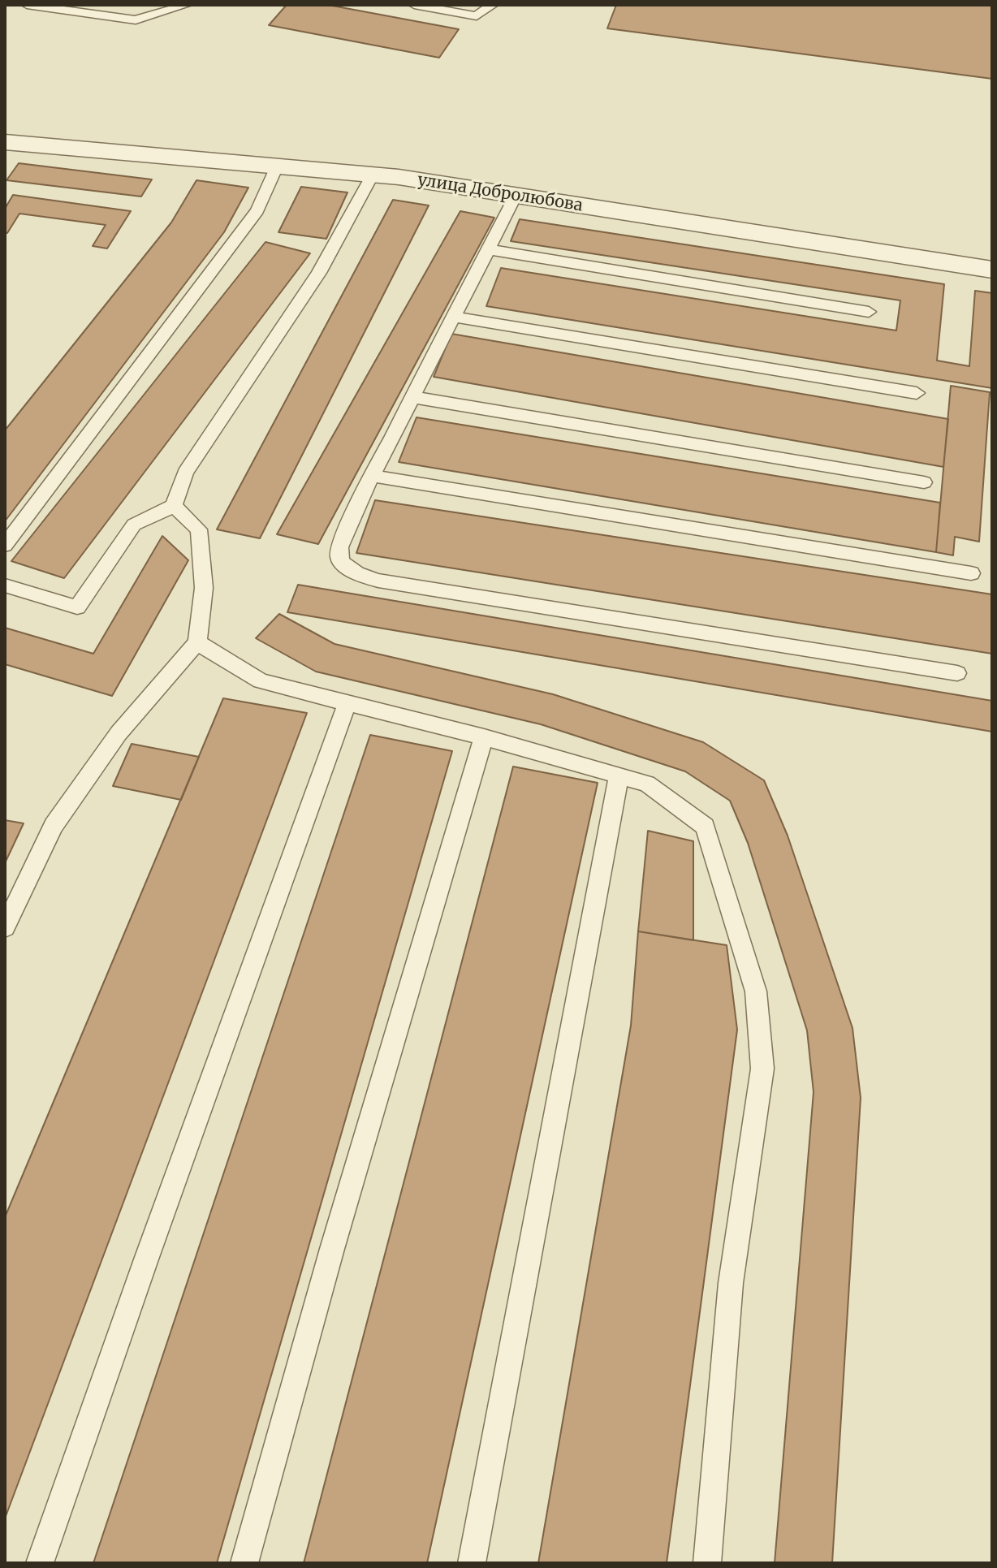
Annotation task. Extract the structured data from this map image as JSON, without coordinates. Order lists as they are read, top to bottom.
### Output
{
  "streets": {
    "street": ["улица Добролюбова"]
  }
}
